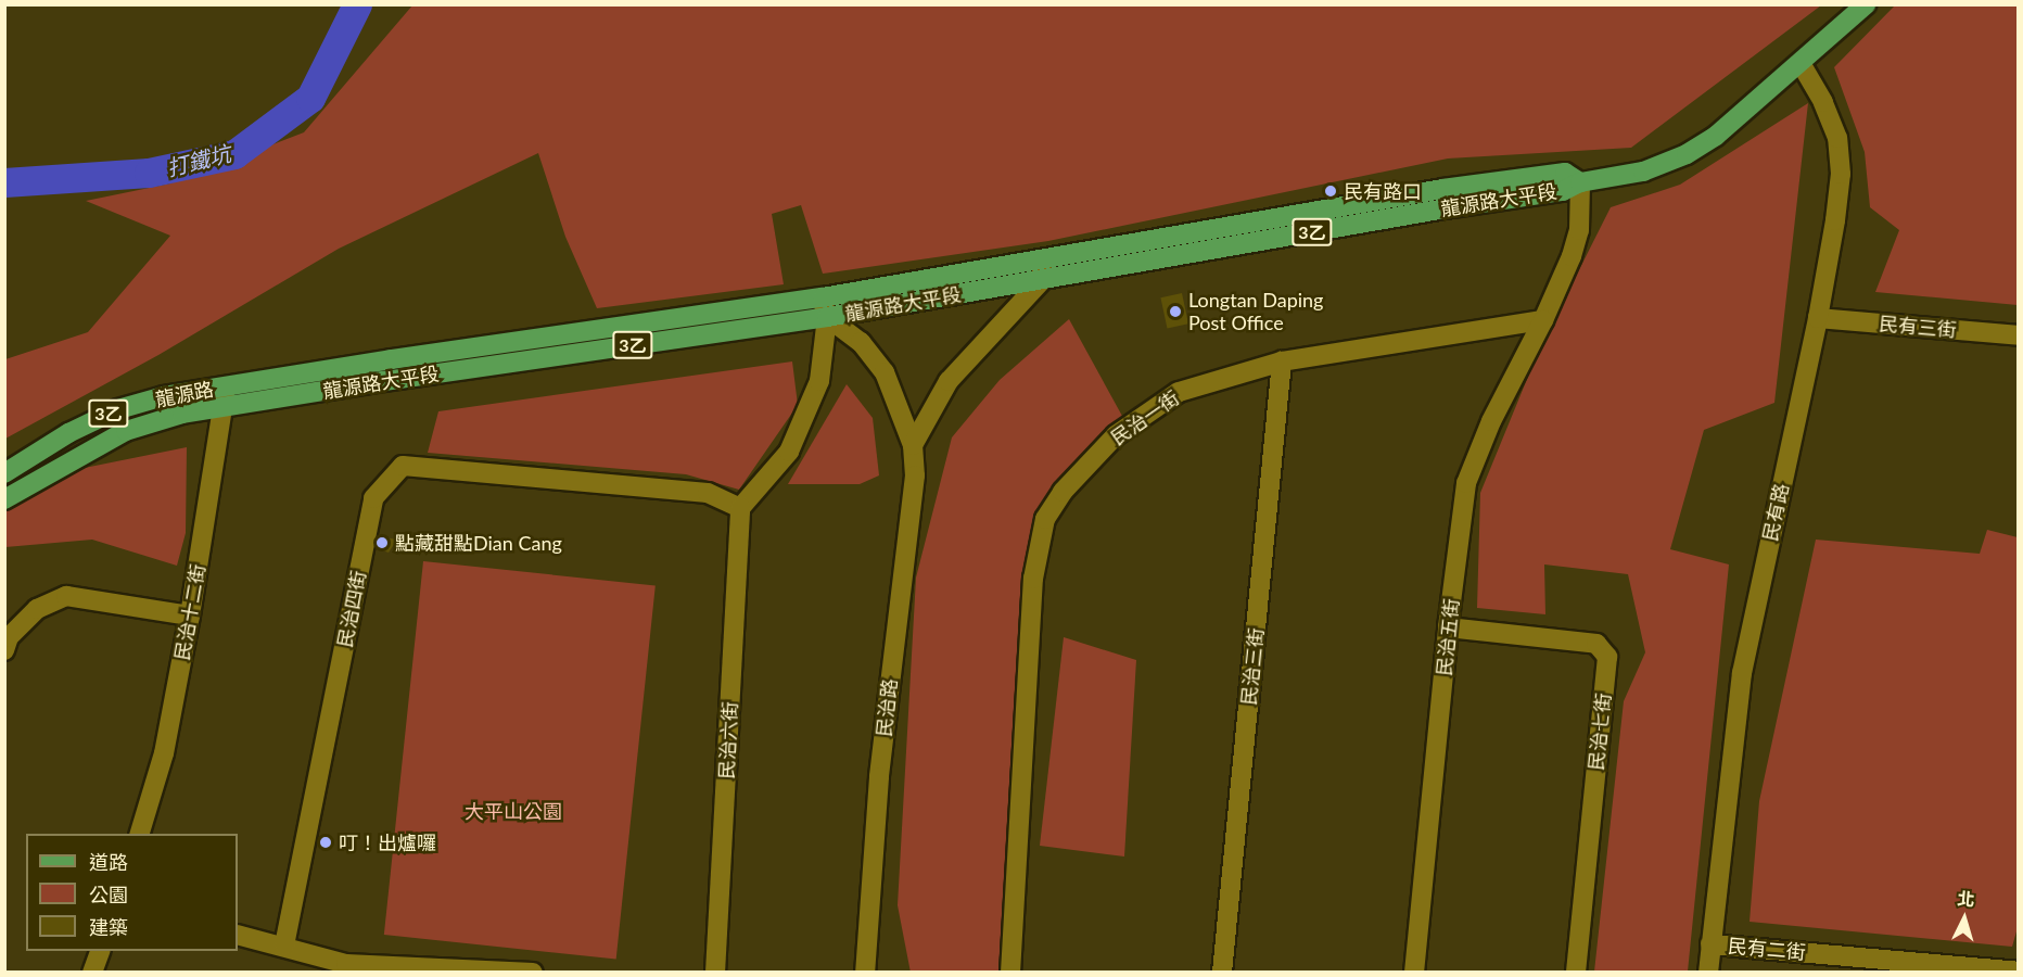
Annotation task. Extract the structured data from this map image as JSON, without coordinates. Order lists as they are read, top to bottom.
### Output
{
  "streets": {
    "main road": ["龍源路大平段", "3乙", "龍源路"],
    "street": [
      "民有三街",
      "民治一街",
      "民有路",
      "民治四街",
      "民治十二街",
      "民治五街",
      "民治三街",
      "民治路",
      "民治七街",
      "民治六街",
      "民有二街"
    ]
  },
  "crossings": [
    ["龍源路大平段", "龍源路"],
    ["龍源路大平段", "民有路"],
    ["龍源路大平段", "民治十二街"],
    ["民有三街", "民有路"],
    ["龍源路", "民治十二街"],
    ["民治一街", "民治五街"],
    ["民治一街", "民治三街"],
    ["民有路", "民有二街"],
    ["民治四街", "民治六街"],
    ["民治五街", "民治七街"]
  ],
  "water": ["打鐵坑"],
  "parks": ["大平山公園"],
  "places": [
    "民有路口",
    "Longtan Daping Post Office",
    "點藏甜點Dian Cang",
    "叮！出爐囉"
  ],
  "legend": ["道路", "公園", "建築"],
  "north": "top"
}
